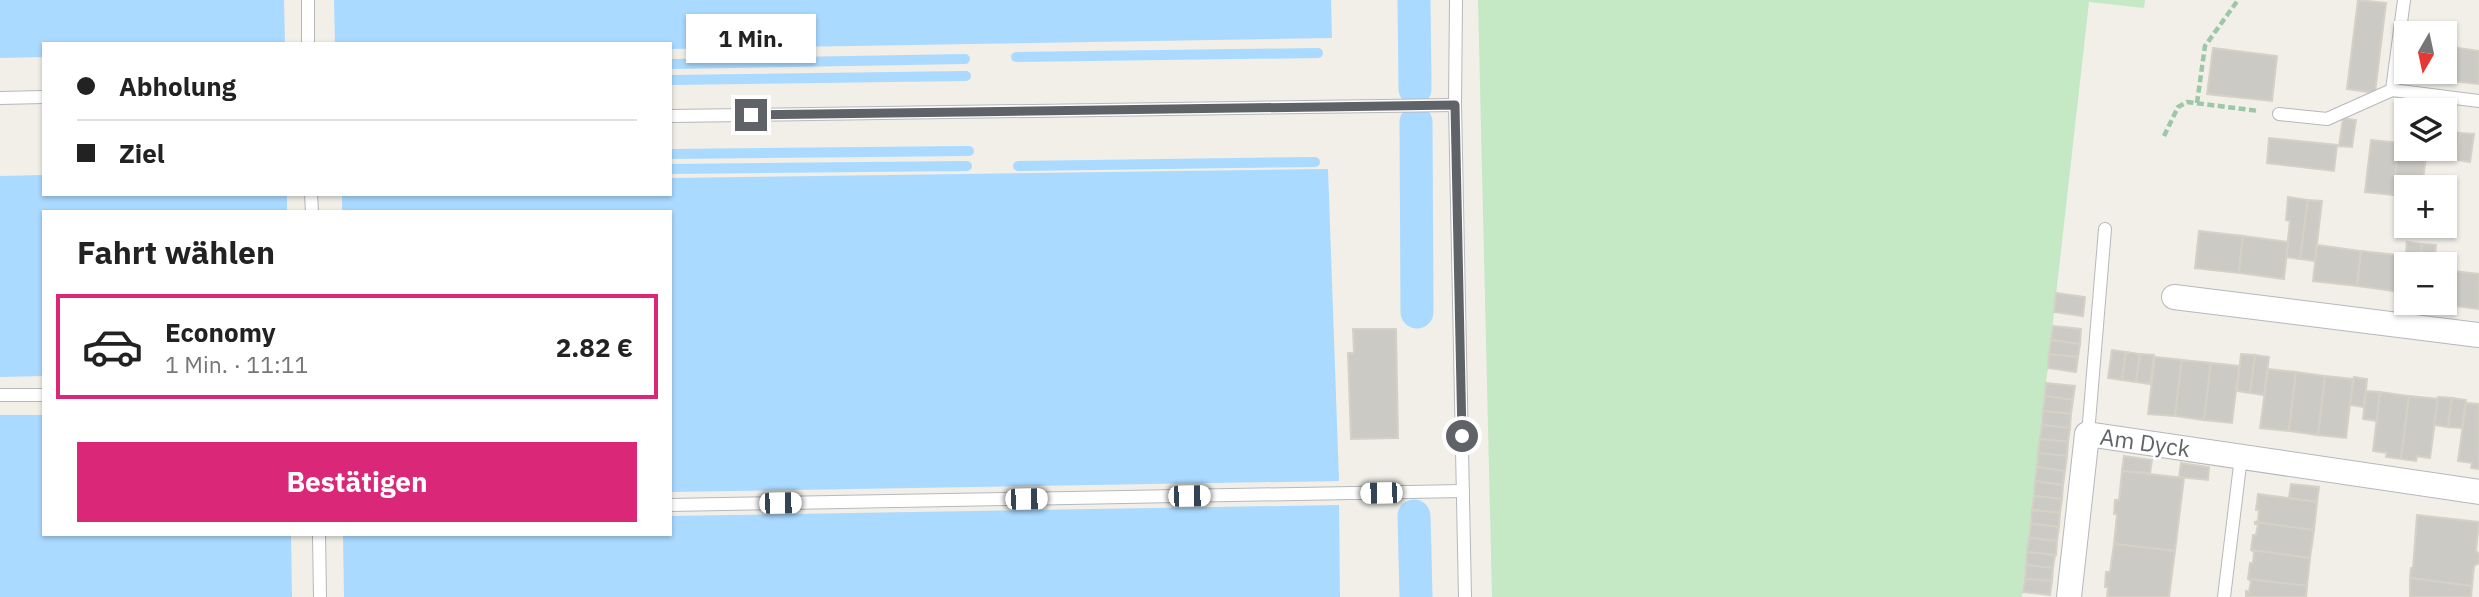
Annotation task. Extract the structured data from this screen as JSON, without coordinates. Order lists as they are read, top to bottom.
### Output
{
  "streets": {
    "street": ["Am Dyck"]
  },
  "north": "bottom",
  "page": {
    "bubble": "1 Min.",
    "map_buttons": ["+", "−"],
    "banner": ["Abholung", "Ziel"],
    "heading": "Fahrt wählen",
    "list": [
      {
        "name": "Economy",
        "note": "1 Min. · 11:11",
        "value": "2.82 €"
      }
    ],
    "buttons": "Bestätigen"
  }
}
